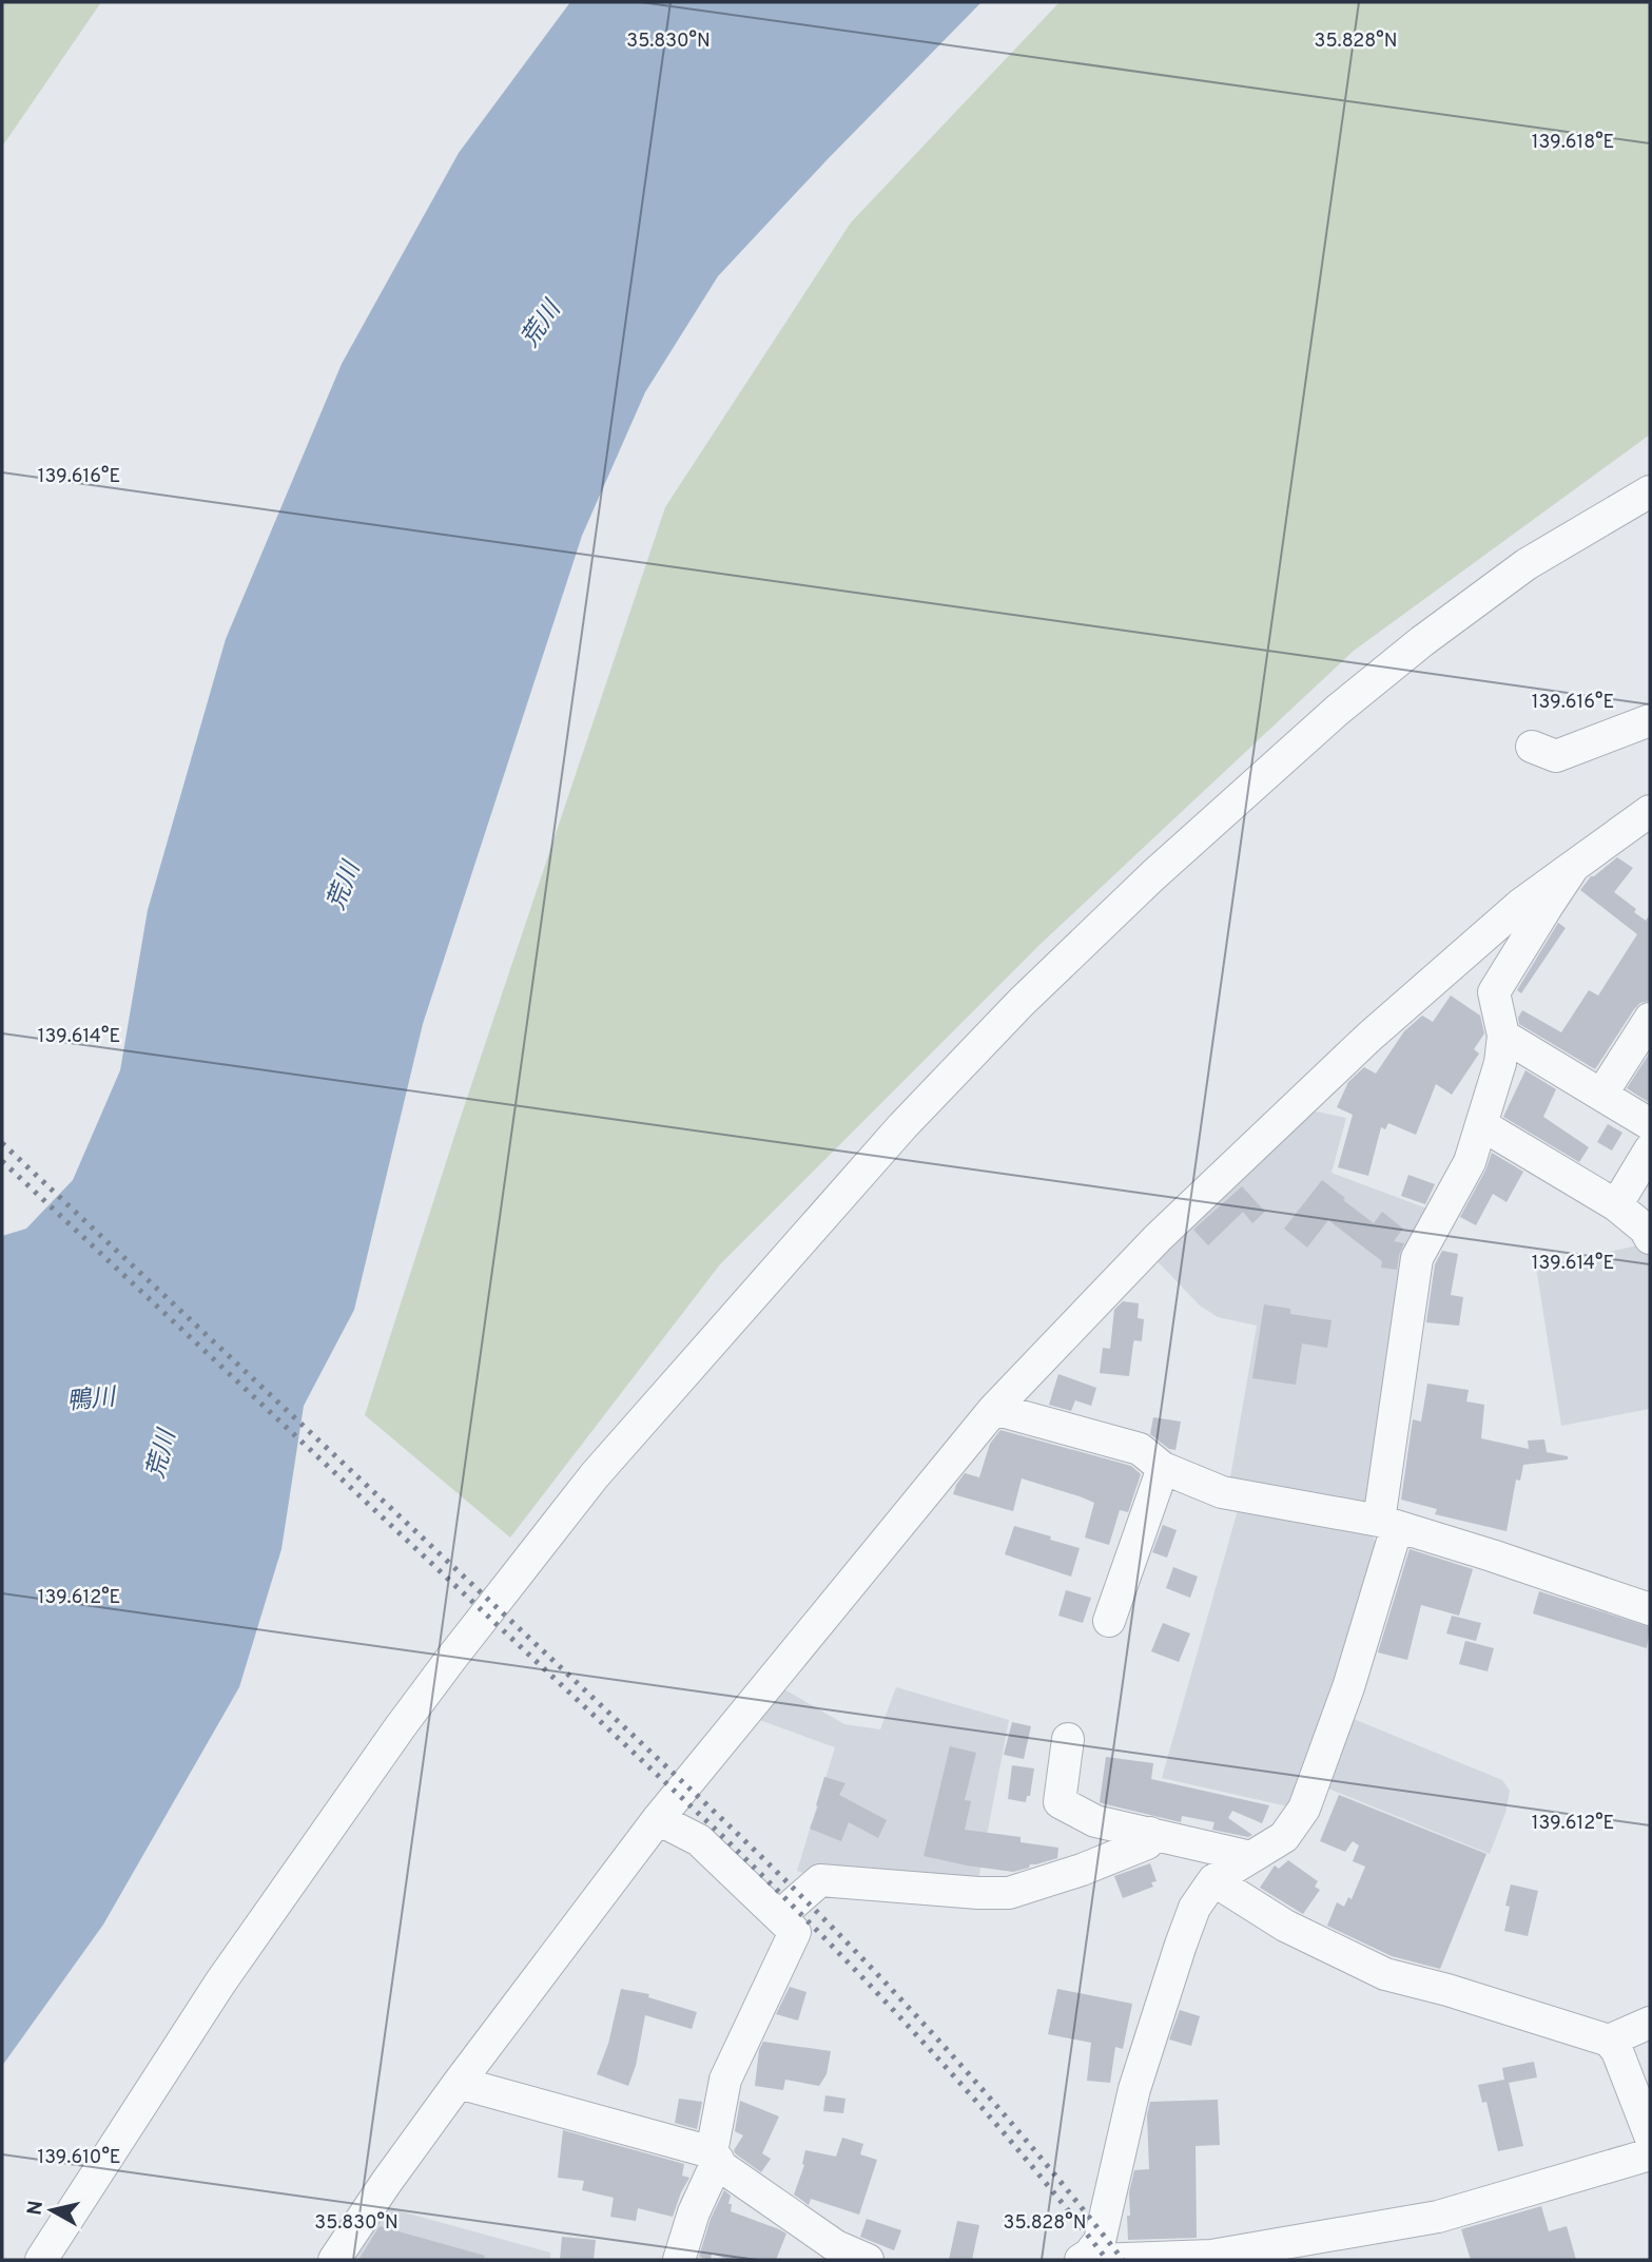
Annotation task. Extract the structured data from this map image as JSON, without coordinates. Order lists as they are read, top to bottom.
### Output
{
  "water": ["荒川", "鴨川"],
  "north": "left",
  "coordinates": [
    "35.830°N",
    "35.828°N",
    "139.618°E",
    "139.616°E",
    "139.614°E",
    "139.612°E",
    "139.610°E"
  ]
}
